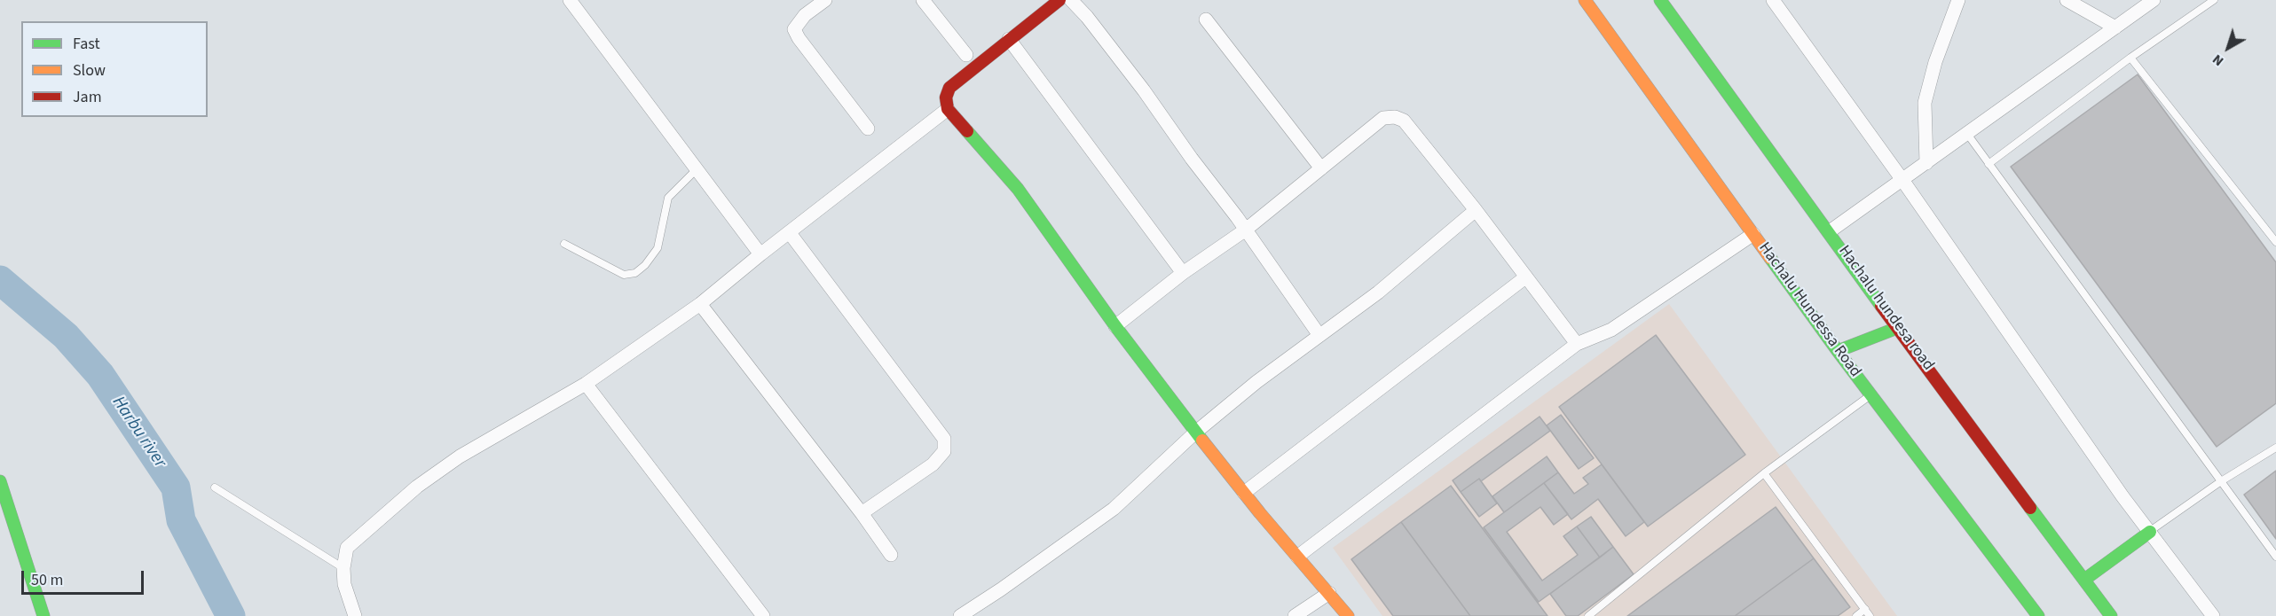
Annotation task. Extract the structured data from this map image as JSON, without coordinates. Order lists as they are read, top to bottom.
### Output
{
  "streets": {
    "main road": ["Hachalu hundesa road", "Hachalu Hundessa Road"]
  },
  "water": ["Harbu river"],
  "legend": ["Fast", "Slow", "Jam"],
  "scale_bar": "50 m",
  "north": "bottom left"
}
